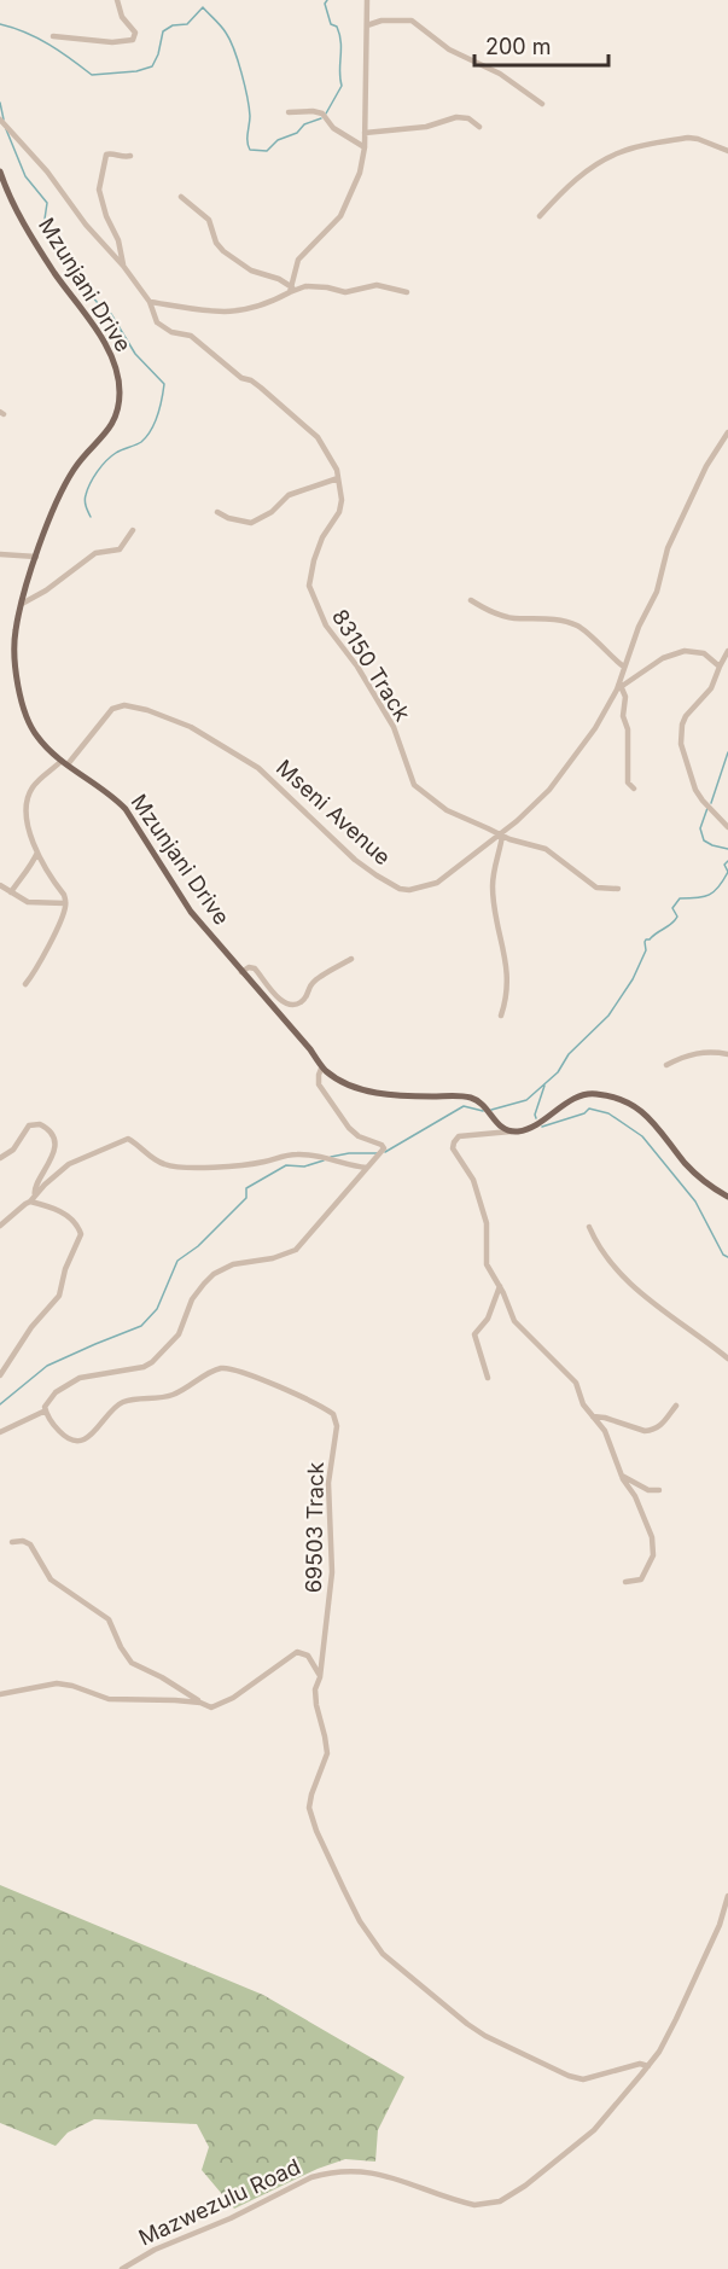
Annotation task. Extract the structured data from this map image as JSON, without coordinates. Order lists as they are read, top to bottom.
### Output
{
  "streets": {
    "main road": ["Mzunjani Drive"],
    "street": [
      "83150 Track",
      "Mseni Avenue",
      "69503 Track",
      "Mazwezulu Road"
    ]
  },
  "crossings": [
    ["Mzunjani Drive", "Mseni Avenue"],
    ["83150 Track", "Mseni Avenue"],
    ["69503 Track", "Mazwezulu Road"]
  ],
  "scale_bar": "200 m"
}
